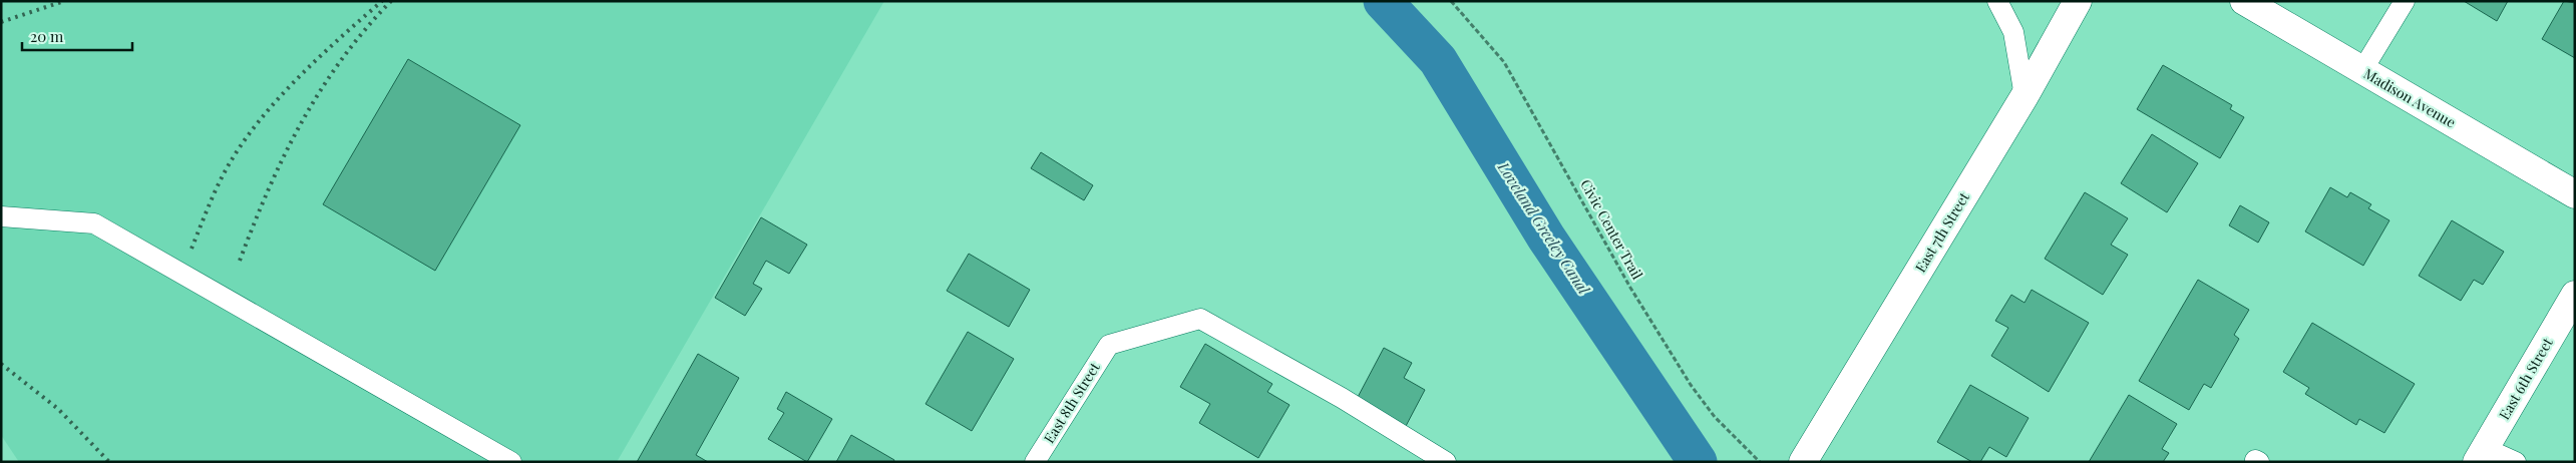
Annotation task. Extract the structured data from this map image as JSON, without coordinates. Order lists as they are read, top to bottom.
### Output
{
  "streets": {
    "street": ["Madison Avenue", "East 7th Street", "East 6th Street"],
    "lane": ["East 8th Street"],
    "path": ["Civic Center Trail"]
  },
  "water": ["Loveland Greeley Canal"],
  "scale_bar": "20 m"
}
